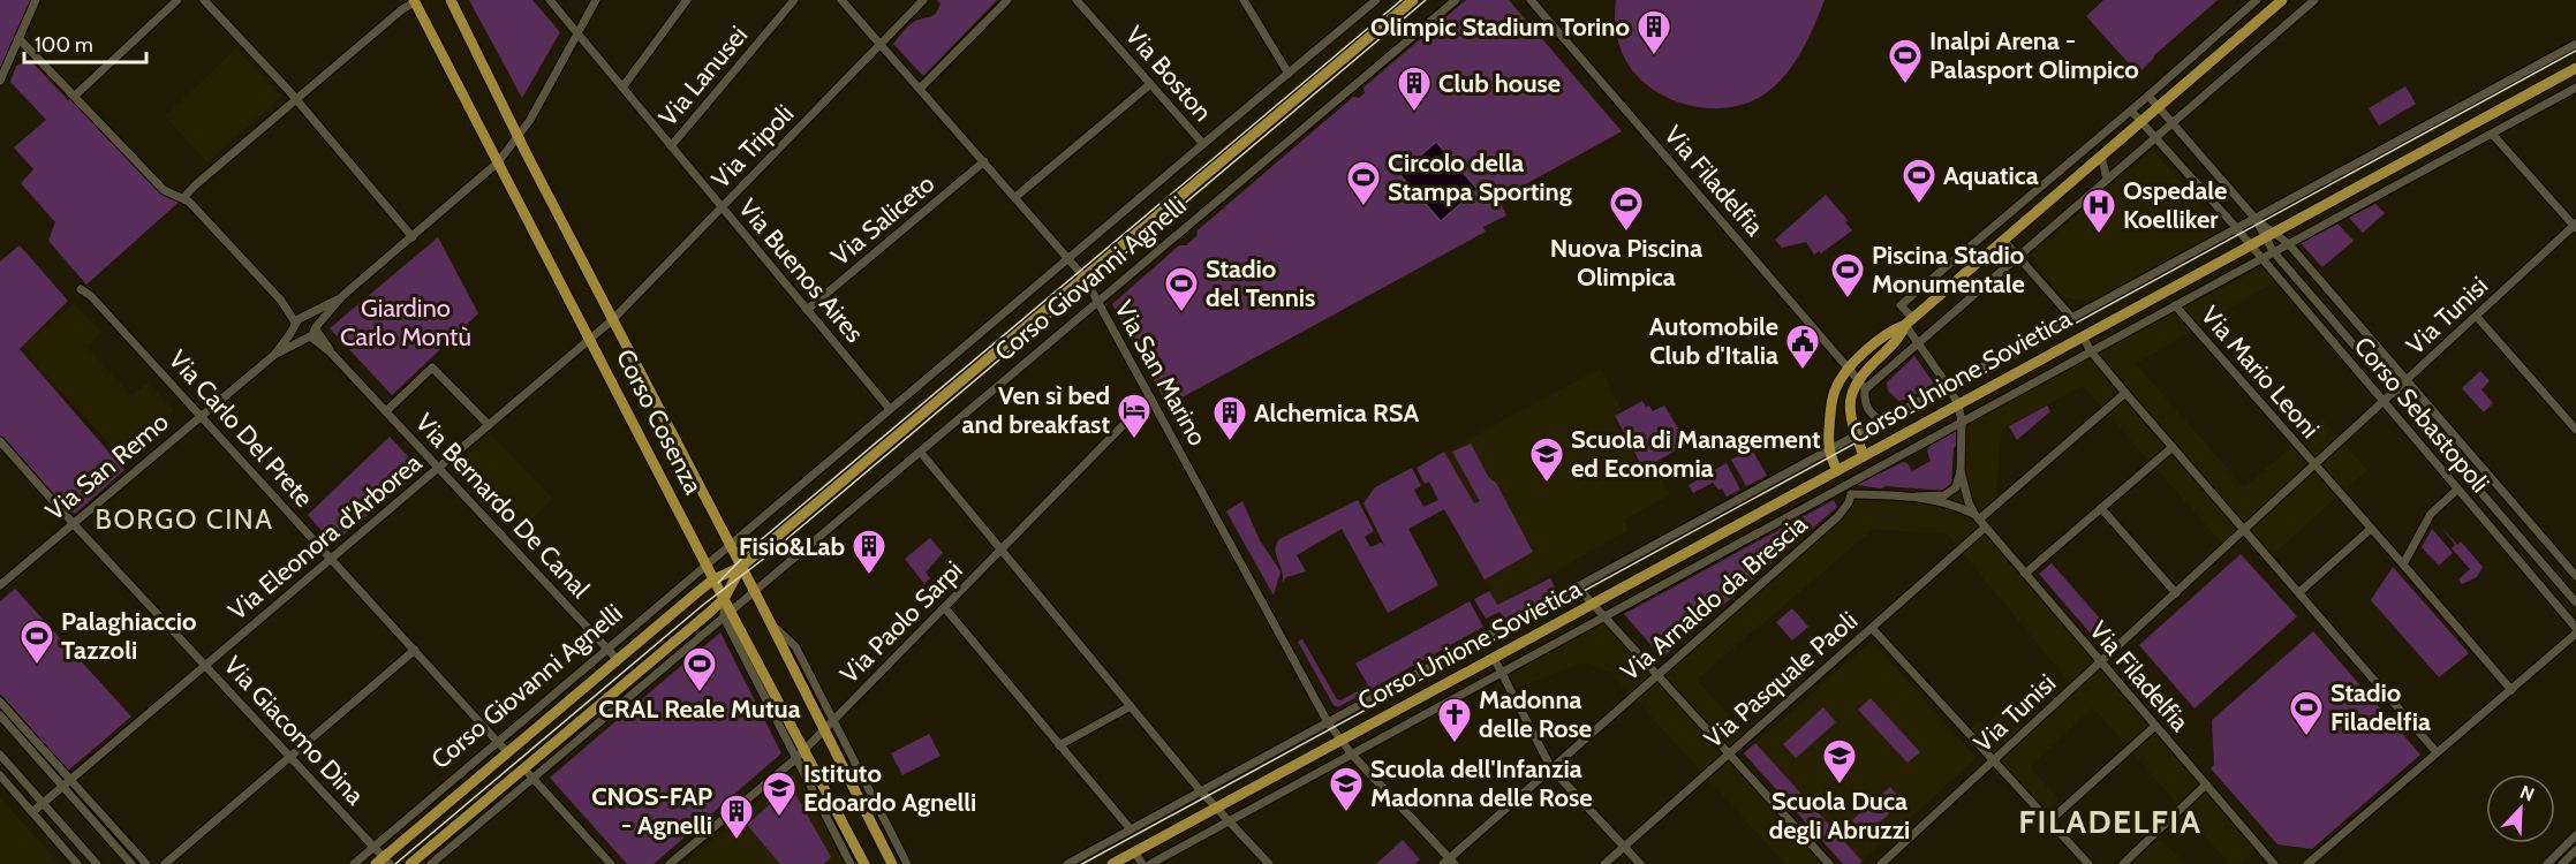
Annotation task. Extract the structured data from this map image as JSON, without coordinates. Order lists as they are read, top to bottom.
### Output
{
  "streets": {
    "main road": ["Corso Giovanni Agnelli", "Corso Unione Sovietica", "Corso Cosenza"],
    "street": [
      "Via Boston",
      "Via Lanusei",
      "Via Tripoli",
      "Via Filadelfia",
      "Via Saliceto",
      "Via Buenos Aires",
      "Via Tunisi",
      "Via Mario Leoni",
      "Via San Marino",
      "Corso Sebastopoli",
      "Via Carlo Del Prete",
      "Via San Remo",
      "Via Bernardo De Canal",
      "Via Eleonora d'Arborea",
      "Via Arnaldo da Brescia",
      "Via Paolo Sarpi",
      "Via Pasquale Paoli",
      "Via Giacomo Dina"
    ]
  },
  "crossings": [
    ["Via Boston", "Corso Giovanni Agnelli"],
    ["Via Lanusei", "Via Buenos Aires"],
    ["Via Tripoli", "Via Buenos Aires"],
    ["Via Tripoli", "Via San Marino"],
    ["Via Tripoli", "Corso Cosenza"],
    ["Via Tripoli", "Via Eleonora d'Arborea"],
    ["Via Filadelfia", "Via Tunisi"],
    ["Via Filadelfia", "Corso Unione Sovietica"],
    ["Via Filadelfia", "Corso Sebastopoli"],
    ["Via Filadelfia", "Via Pasquale Paoli"],
    ["Via Saliceto", "Via Buenos Aires"],
    ["Via Saliceto", "Via San Marino"],
    ["Via Buenos Aires", "Corso Giovanni Agnelli"],
    ["Via Buenos Aires", "Via San Remo"],
    ["Corso Giovanni Agnelli", "Via San Marino"],
    ["Corso Giovanni Agnelli", "Corso Cosenza"],
    ["Corso Giovanni Agnelli", "Via Carlo Del Prete"],
    ["Corso Giovanni Agnelli", "Via Bernardo De Canal"],
    ["Corso Giovanni Agnelli", "Via Giacomo Dina"],
    ["Via Tunisi", "Via Mario Leoni"],
    ["Via Tunisi", "Corso Sebastopoli"],
    ["Via Mario Leoni", "Corso Unione Sovietica"],
    ["Via San Marino", "Corso Unione Sovietica"],
    ["Via San Marino", "Via Arnaldo da Brescia"],
    ["Via San Marino", "Via Paolo Sarpi"],
    ["Corso Unione Sovietica", "Corso Sebastopoli"],
    ["Corso Cosenza", "Via San Remo"],
    ["Corso Cosenza", "Via Eleonora d'Arborea"],
    ["Corso Cosenza", "Via Paolo Sarpi"],
    ["Via Carlo Del Prete", "Via San Remo"],
    ["Via Carlo Del Prete", "Via Eleonora d'Arborea"],
    ["Via San Remo", "Via Bernardo De Canal"],
    ["Via San Remo", "Via Giacomo Dina"],
    ["Via Bernardo De Canal", "Via Eleonora d'Arborea"],
    ["Via Eleonora d'Arborea", "Via Giacomo Dina"]
  ],
  "districts": ["BORGO CINA", "FILADELFIA"],
  "parks": ["Giardino Carlo Montù"],
  "places": {
    "building": [
      "Olimpic Stadium Torino",
      "Club house",
      "Alchemica RSA",
      "Fisio&Lab",
      "CNOS-FAP - Agnelli"
    ],
    "sports": [
      "Inalpi Arena - Palasport Olimpico",
      "Aquatica",
      "Circolo della Stampa Sporting",
      "Nuova Piscina Olimpica",
      "Piscina Stadio Monumentale",
      "Stadio del Tennis",
      "Palaghiaccio Tazzoli",
      "CRAL Reale Mutua",
      "Stadio Filadelfia"
    ],
    "hospital": ["Ospedale Koelliker"],
    "public building": ["Automobile Club d'Italia"],
    "hotel": ["Ven sì bed and breakfast"],
    "school or university": [
      "Scuola di Management ed Economia",
      "Scuola Duca degli Abruzzi",
      "Scuola dell'Infanzia Madonna delle Rose",
      "Istituto Edoardo Agnelli"
    ],
    "church": ["Madonna delle Rose"]
  },
  "scale_bar": "100 m",
  "north": "top right"
}
